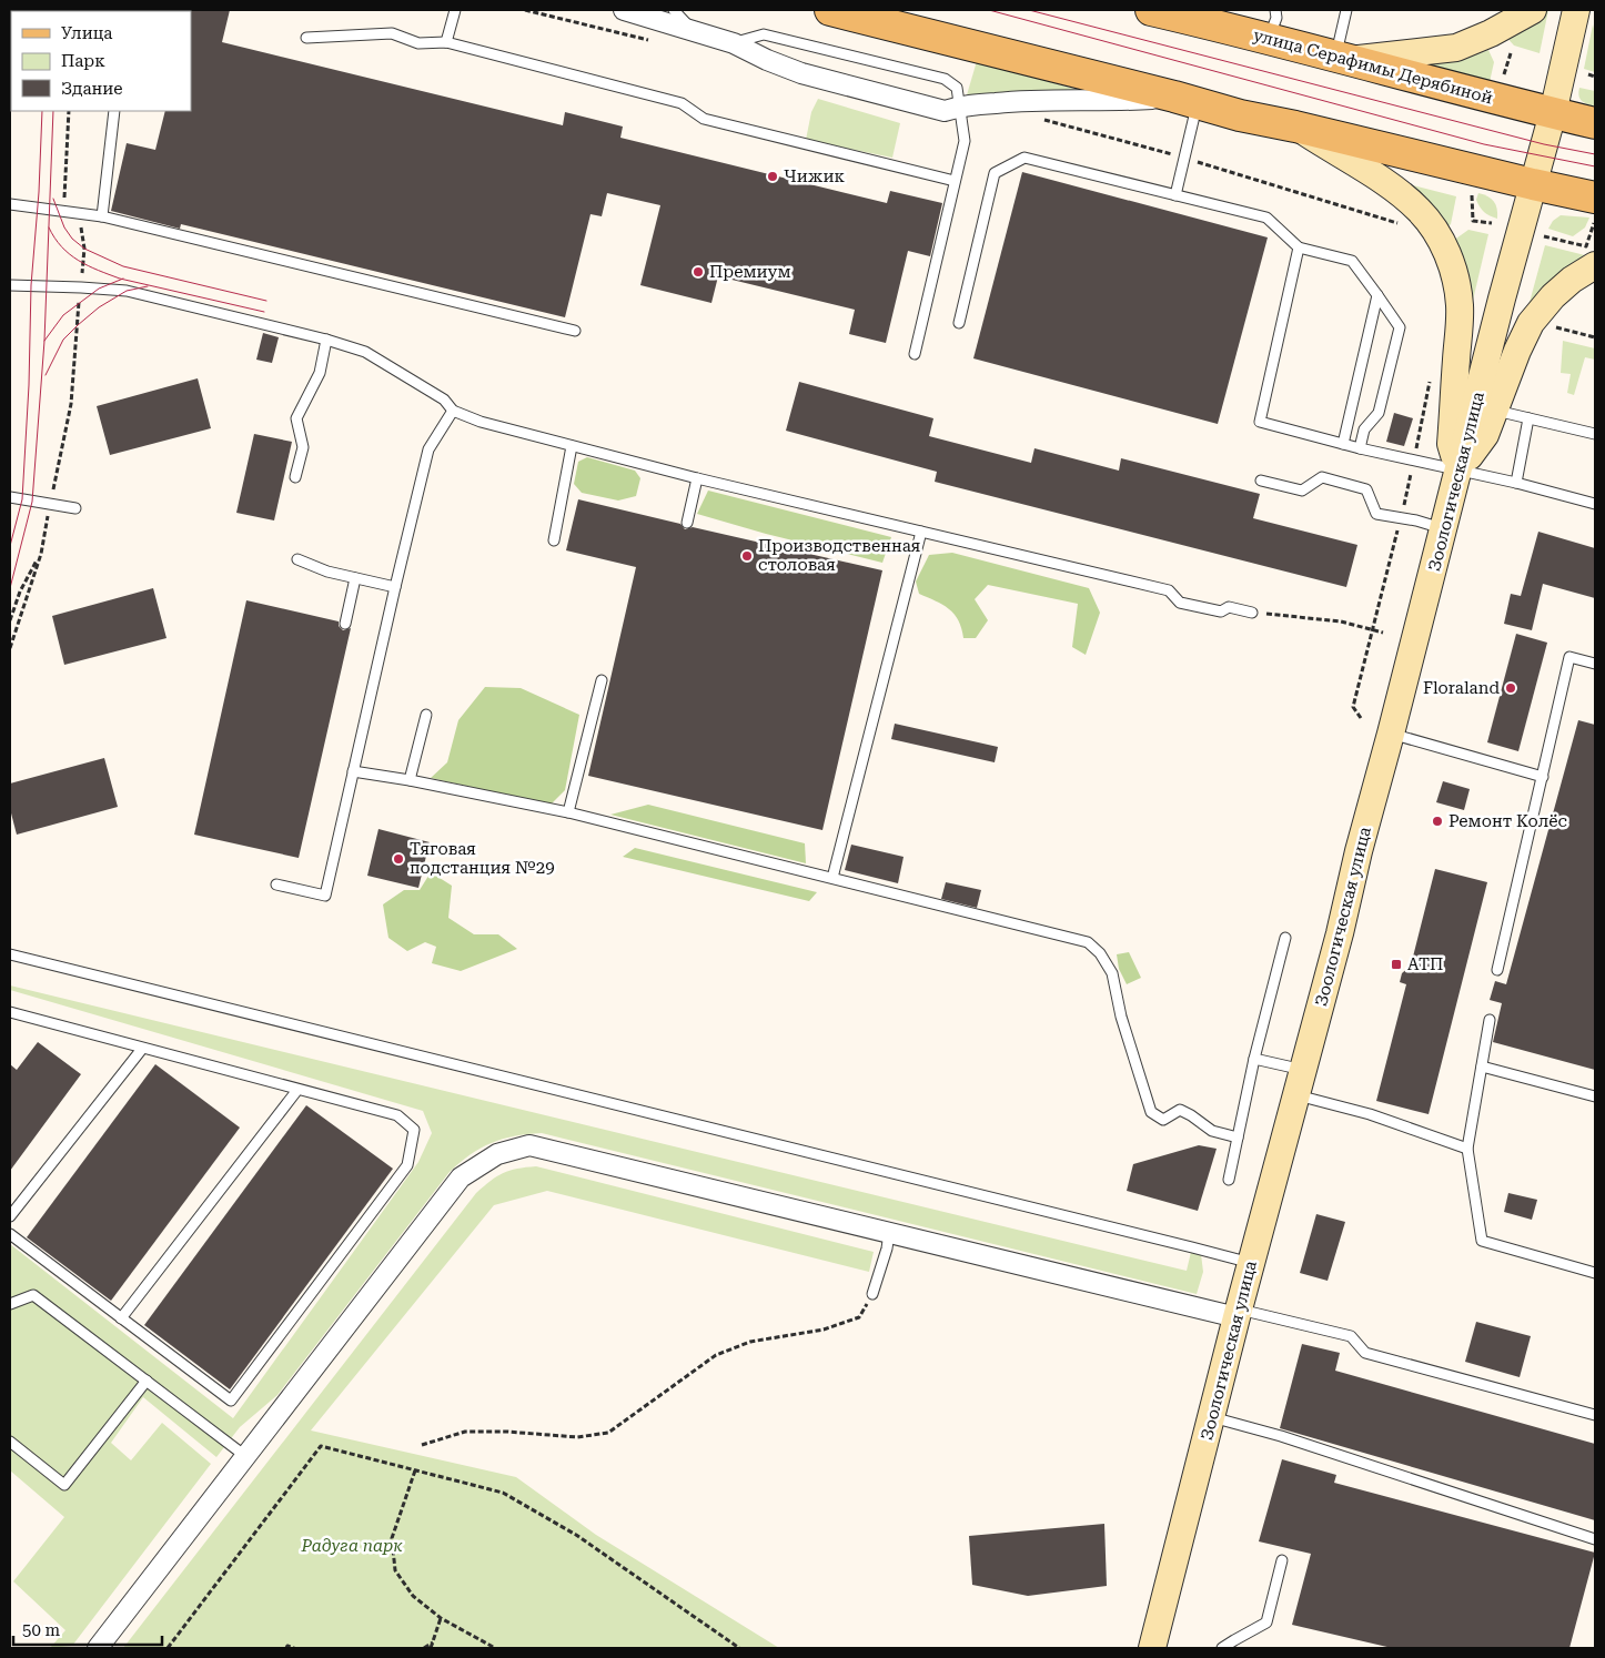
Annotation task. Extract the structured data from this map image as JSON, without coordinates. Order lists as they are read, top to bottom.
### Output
{
  "streets": {
    "main road": ["улица Серафимы Дерябиной"],
    "street": ["Зоологическая улица"]
  },
  "crossings": [
    ["улица Серафимы Дерябиной", "Зоологическая улица"]
  ],
  "parks": ["Радуга парк"],
  "places": {
    "other": [
      "Чижик",
      "Премиум",
      "Производственная столовая",
      "Floraland",
      "Ремонт Колёс",
      "Тяговая подстанция №29"
    ],
    "transit": ["АТП"]
  },
  "legend": ["Улица", "Парк", "Здание"],
  "scale_bar": "50 m"
}
